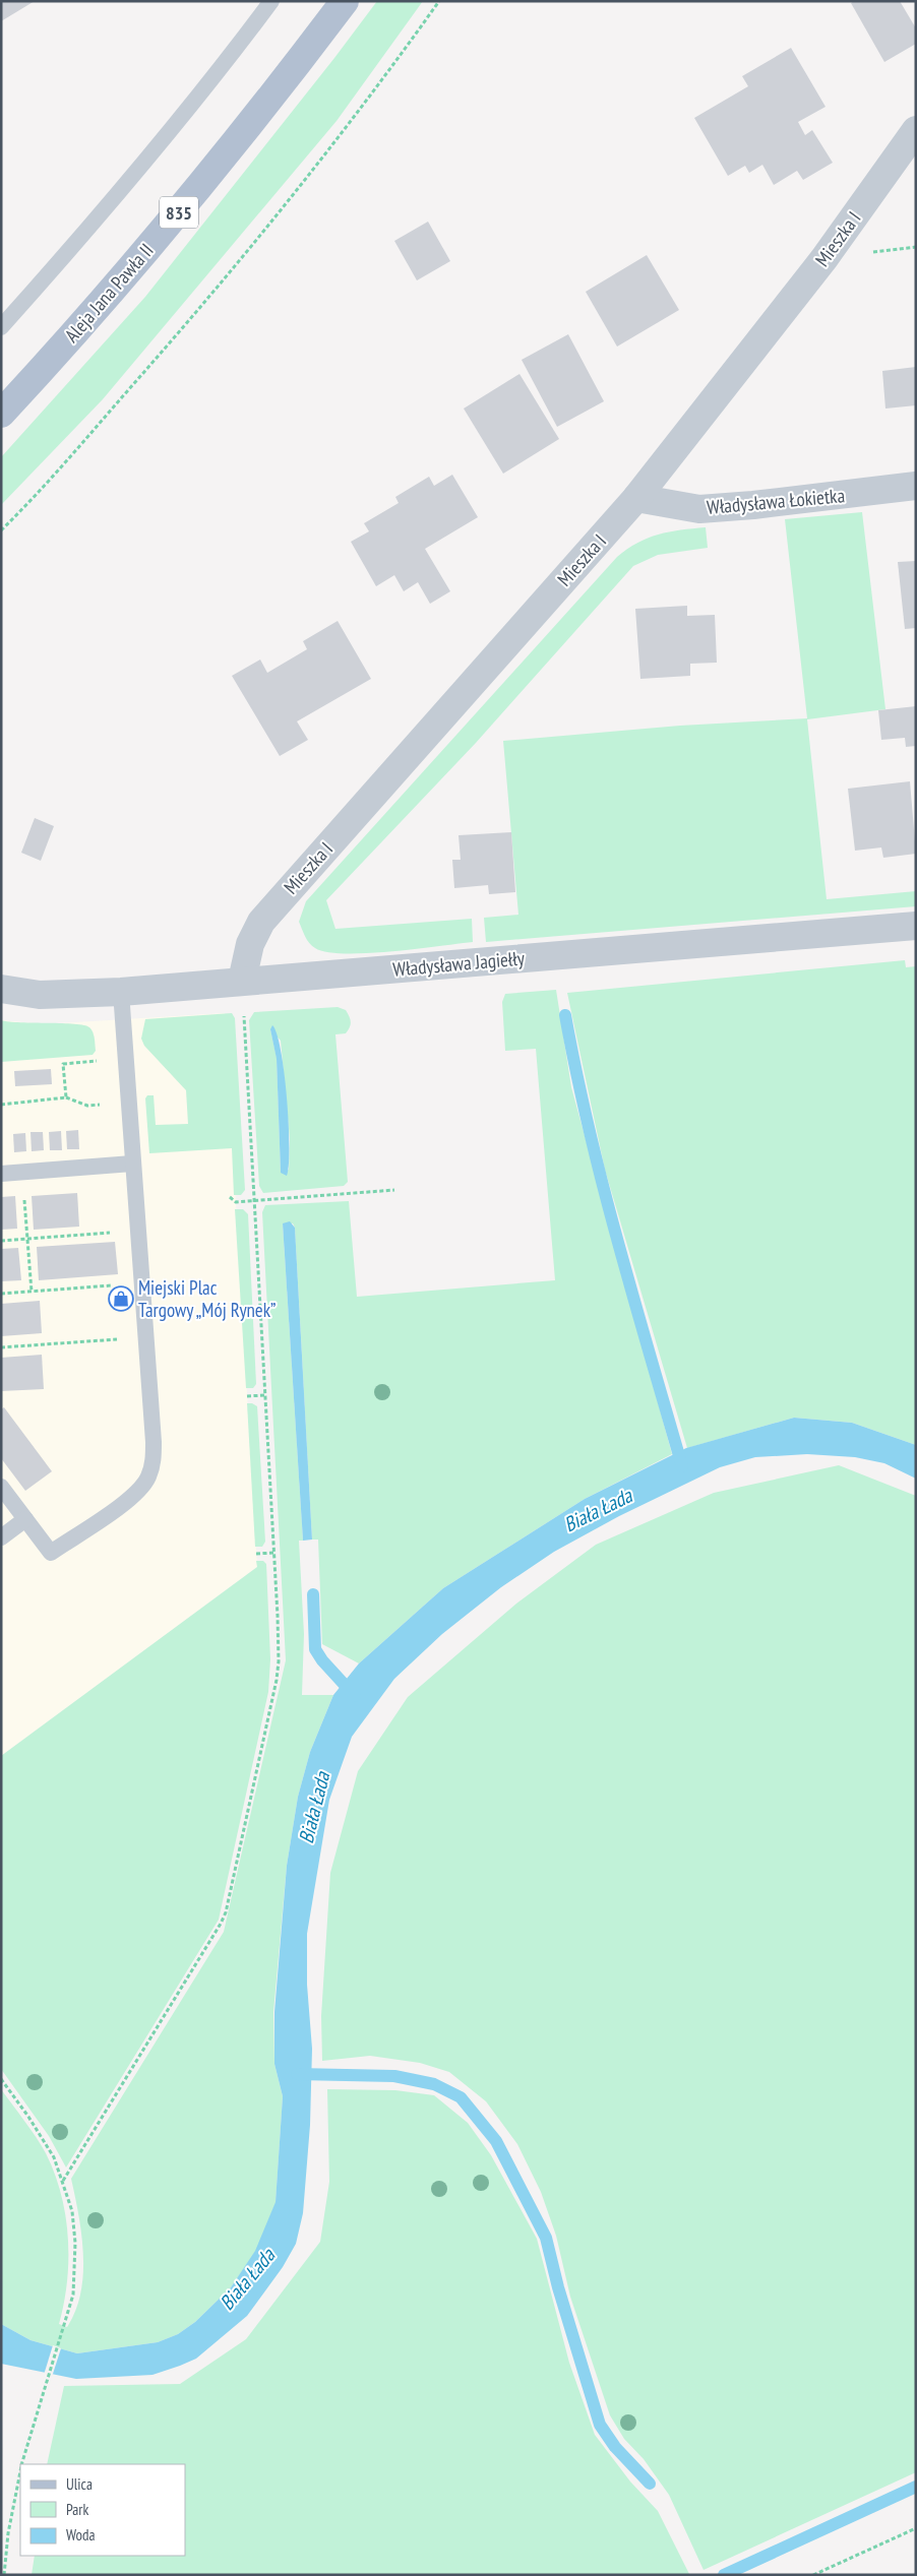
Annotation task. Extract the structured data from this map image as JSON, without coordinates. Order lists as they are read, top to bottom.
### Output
{
  "streets": {
    "main road": ["835", "Aleja Jana Pawła II"],
    "street": ["Mieszka I", "Władysława Łokietka", "Władysława Jagiełły"]
  },
  "crossings": [
    ["Mieszka I", "Władysława Łokietka"],
    ["Mieszka I", "Władysława Jagiełły"]
  ],
  "water": ["Biała Łada"],
  "places": {
    "shop": ["Miejski Plac Targowy „Mój Rynek”"]
  },
  "legend": ["Ulica", "Park", "Woda"]
}
